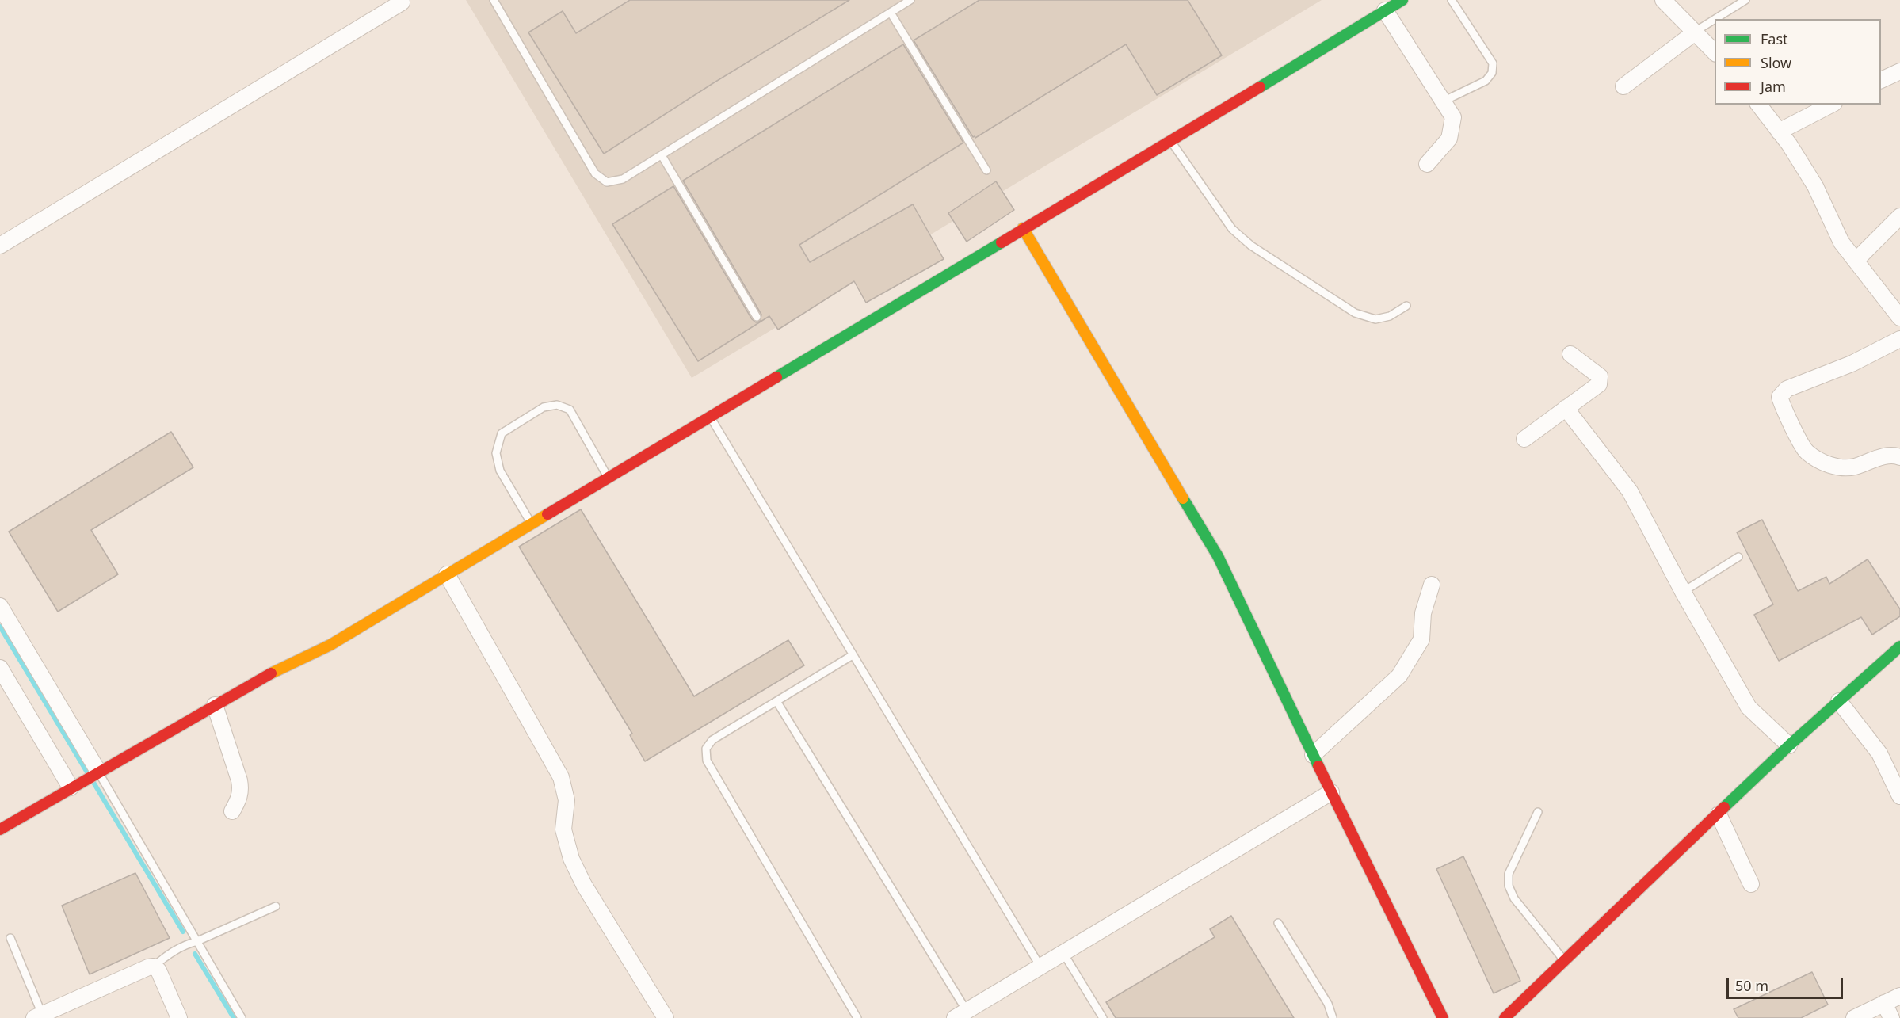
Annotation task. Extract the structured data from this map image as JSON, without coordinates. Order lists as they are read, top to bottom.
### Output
{
  "legend": ["Fast", "Slow", "Jam"],
  "scale_bar": "50 m"
}
